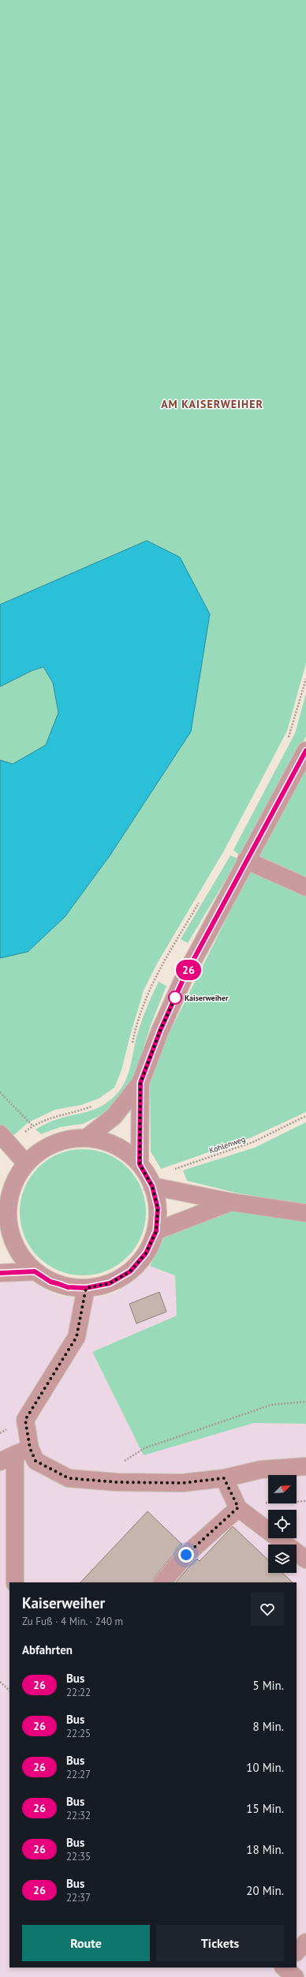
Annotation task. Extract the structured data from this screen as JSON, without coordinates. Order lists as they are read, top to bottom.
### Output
{
  "streets": {
    "path": ["Kohlenweg"]
  },
  "districts": ["AM KAISERWEIHER"],
  "places": ["Kaiserweiher"],
  "lines": ["bus line 26"],
  "north": "top right",
  "page": {
    "on_map": "26",
    "heading": [
      ["Kaiserweiher", "Zu Fuß · 4 Min. · 240 m"],
      "Abfahrten"
    ],
    "list": [
      {
        "mark": "26",
        "name": "Bus",
        "note": "22:22",
        "value": "5 Min."
      },
      {
        "mark": "26",
        "name": "Bus",
        "note": "22:25",
        "value": "8 Min."
      },
      {
        "mark": "26",
        "name": "Bus",
        "note": "22:27",
        "value": "10 Min."
      },
      {
        "mark": "26",
        "name": "Bus",
        "note": "22:32",
        "value": "15 Min."
      },
      {
        "mark": "26",
        "name": "Bus",
        "note": "22:35",
        "value": "18 Min."
      },
      {
        "mark": "26",
        "name": "Bus",
        "note": "22:37",
        "value": "20 Min."
      }
    ],
    "buttons": ["Route", "Tickets"]
  }
}
